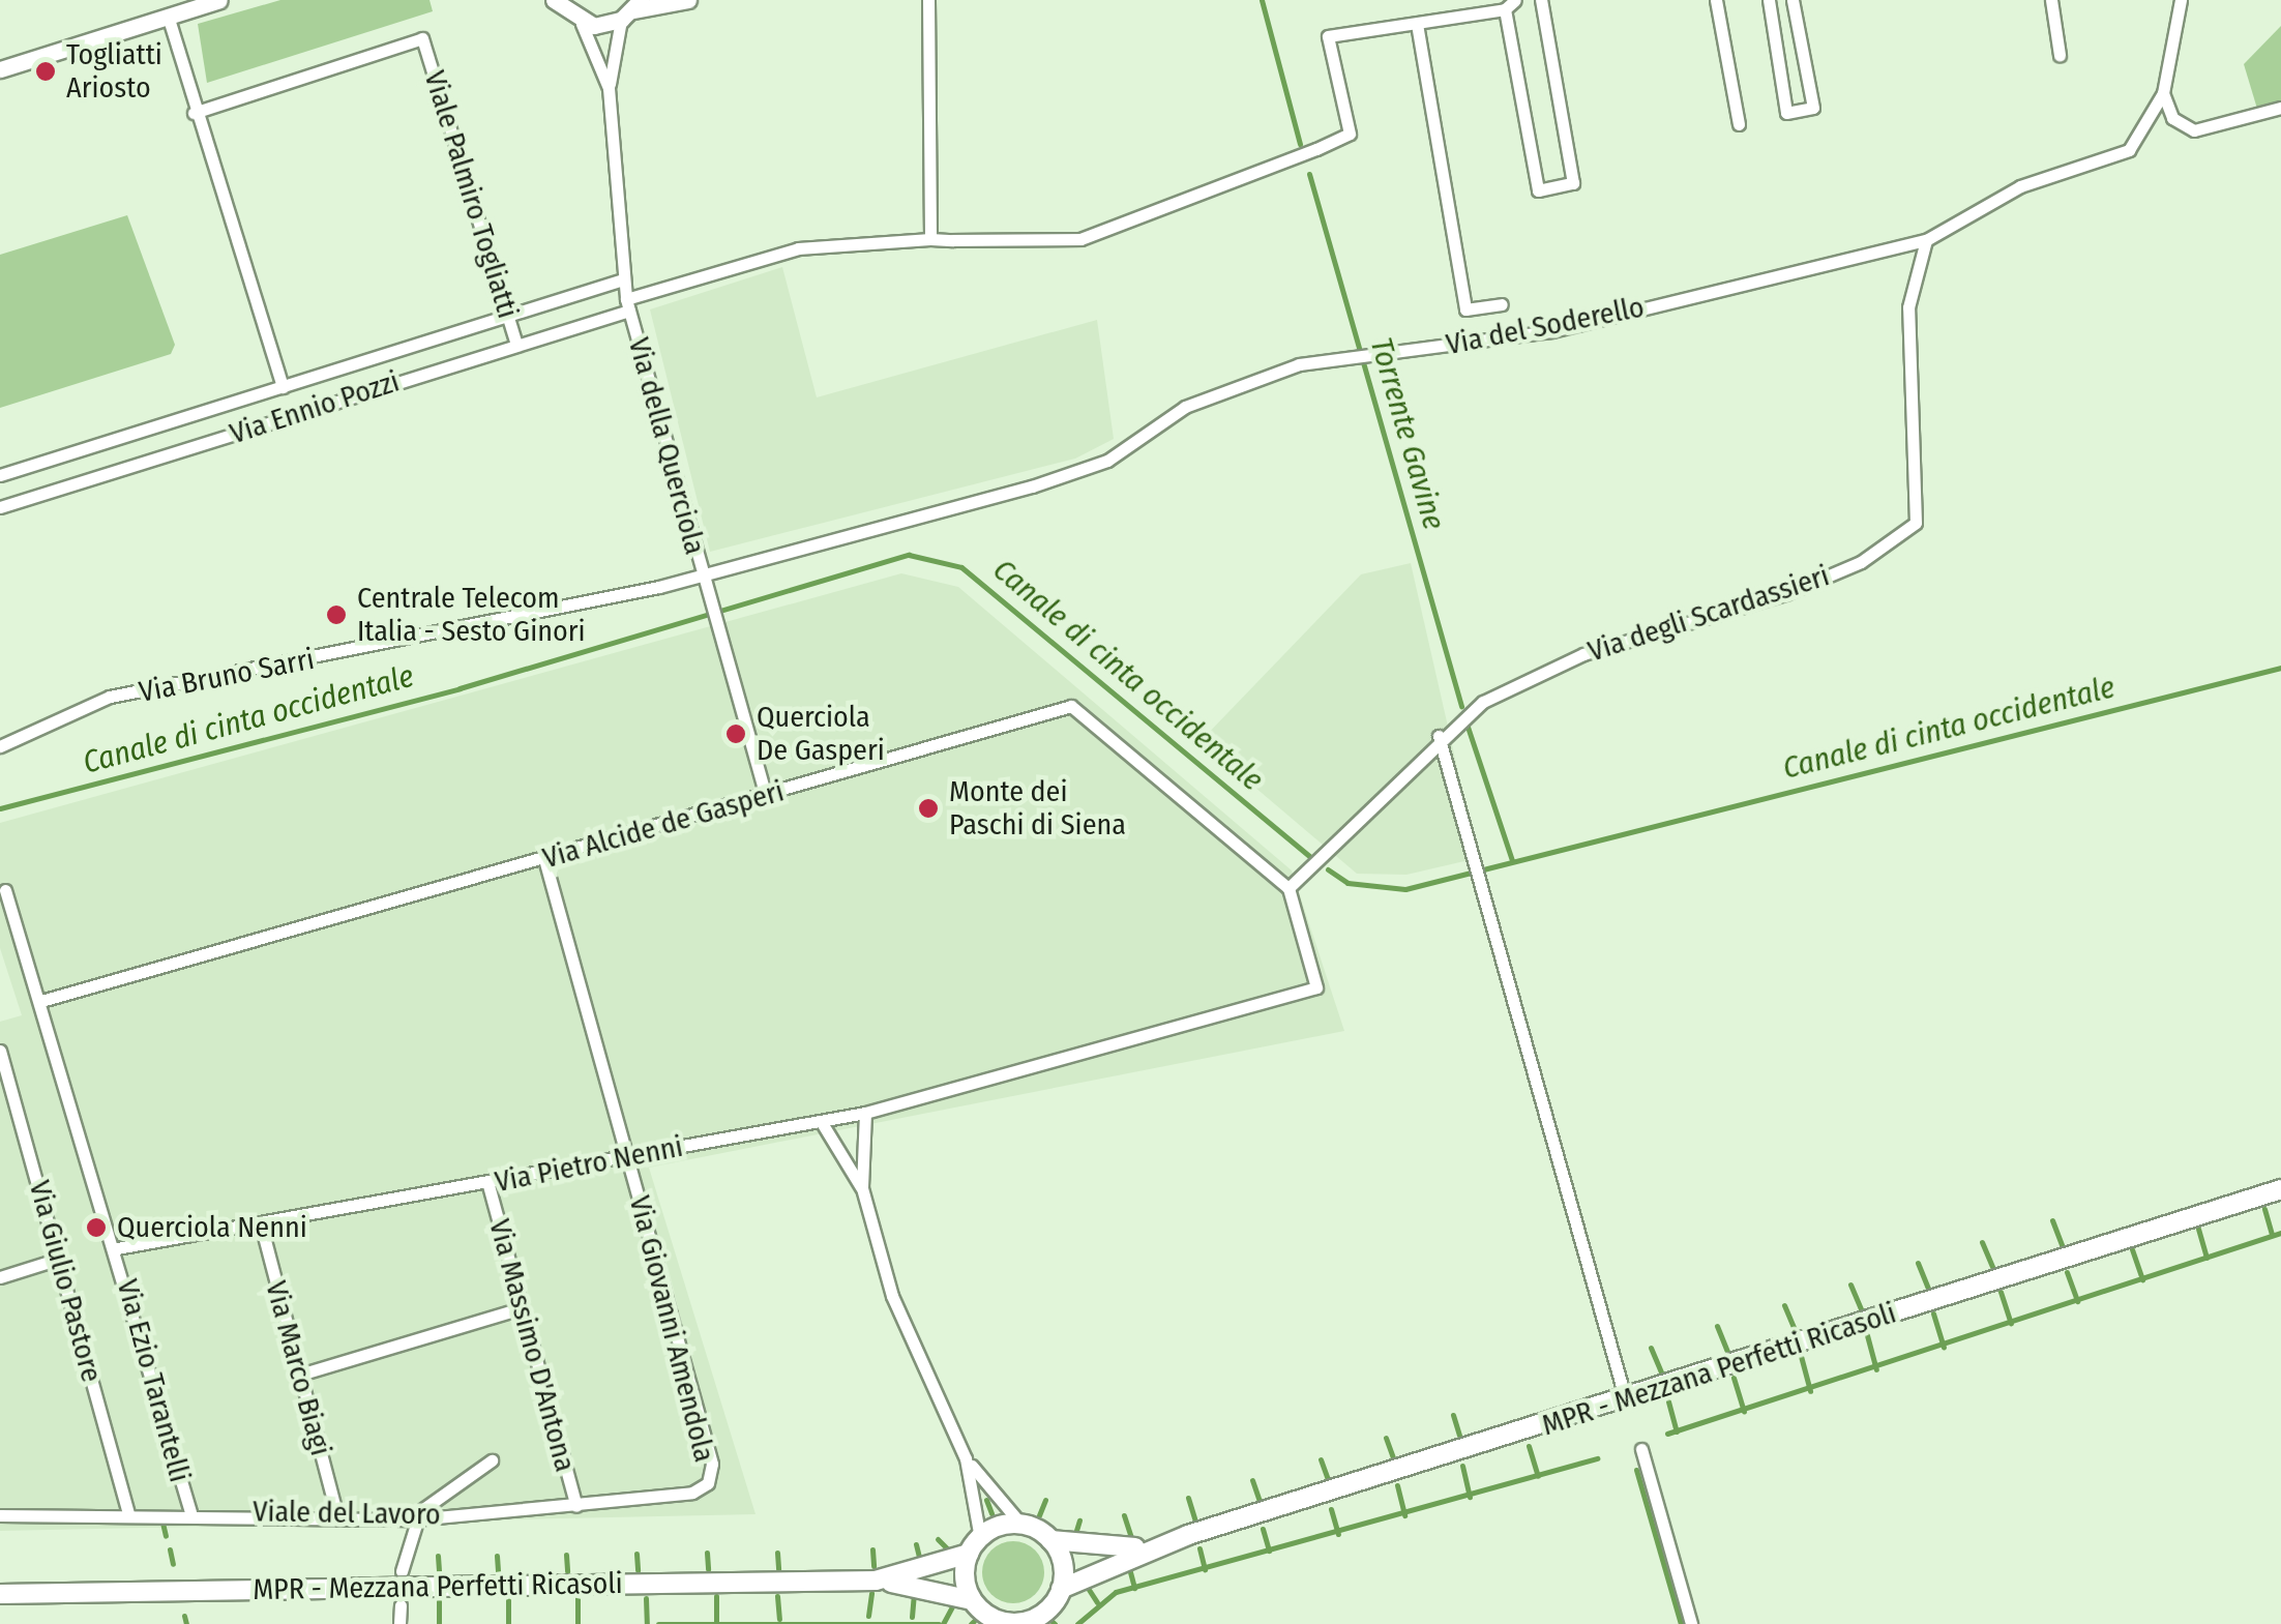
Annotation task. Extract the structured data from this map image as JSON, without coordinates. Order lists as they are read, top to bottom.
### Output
{
  "streets": {
    "main road": ["MPR - Mezzana Perfetti Ricasoli"],
    "street": [
      "Viale Palmiro Togliatti",
      "Via del Soderello",
      "Via Ennio Pozzi",
      "Via della Querciola",
      "Via degli Scardassieri",
      "Via Bruno Sarri",
      "Via Alcide de Gasperi",
      "Via Pietro Nenni",
      "Via Giulio Pastore",
      "Via Giovanni Amendola",
      "Via Massimo D'Antona",
      "Via Marco Biagi",
      "Via Ezio Tarantelli",
      "Viale del Lavoro"
    ]
  },
  "crossings": [
    ["Viale Palmiro Togliatti", "Via Ennio Pozzi"],
    ["Via del Soderello", "Via della Querciola"],
    ["Via del Soderello", "Via degli Scardassieri"],
    ["Via del Soderello", "Via Bruno Sarri"],
    ["Via Ennio Pozzi", "Via della Querciola"],
    ["Via della Querciola", "Via Bruno Sarri"],
    ["Via della Querciola", "Via Alcide de Gasperi"],
    ["Via degli Scardassieri", "Via Alcide de Gasperi"],
    ["Via degli Scardassieri", "Via Pietro Nenni"],
    ["Via Alcide de Gasperi", "Via Pietro Nenni"],
    ["Via Alcide de Gasperi", "Via Giovanni Amendola"],
    ["Via Pietro Nenni", "Via Giovanni Amendola"],
    ["Via Pietro Nenni", "Via Massimo D'Antona"],
    ["Via Pietro Nenni", "Via Marco Biagi"],
    ["Via Pietro Nenni", "Via Ezio Tarantelli"],
    ["Via Giulio Pastore", "Viale del Lavoro"],
    ["Via Giovanni Amendola", "Viale del Lavoro"],
    ["Via Massimo D'Antona", "Viale del Lavoro"],
    ["Via Marco Biagi", "Viale del Lavoro"],
    ["Via Ezio Tarantelli", "Viale del Lavoro"]
  ],
  "water": ["Torrente Gavine", "Canale di cinta occidentale"],
  "places": [
    "Togliatti Ariosto",
    "Centrale Telecom Italia - Sesto Ginori",
    "Querciola De Gasperi",
    "Monte dei Paschi di Siena",
    "Querciola Nenni"
  ]
}
